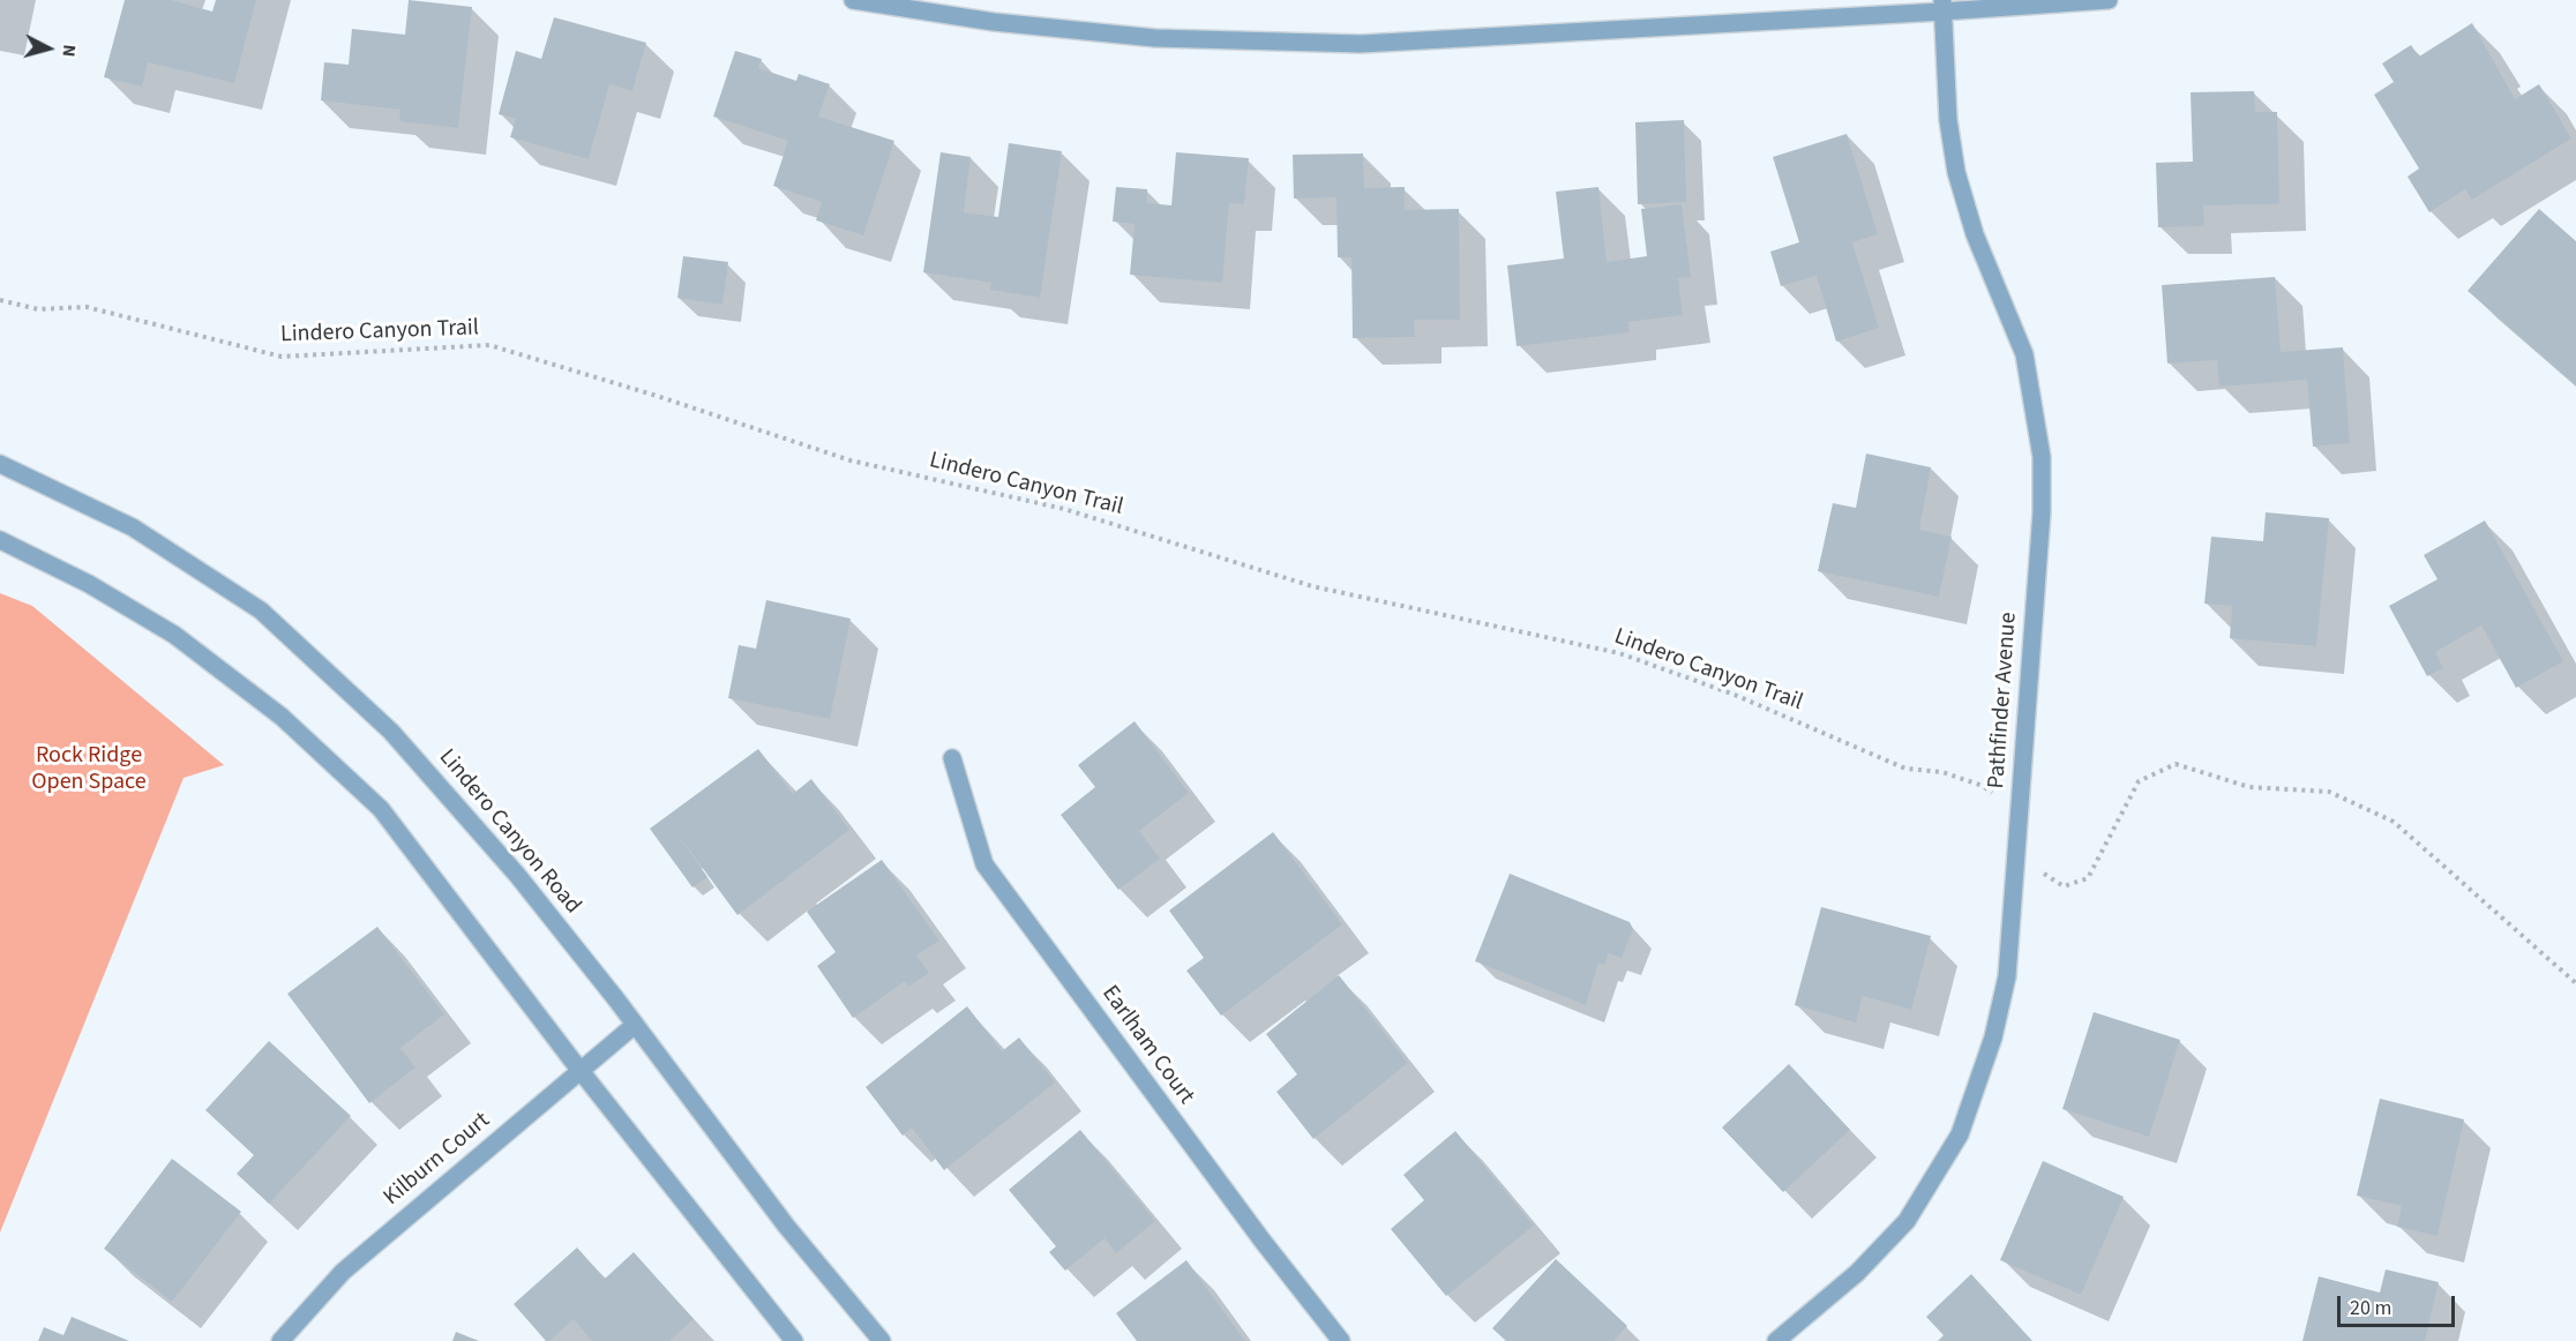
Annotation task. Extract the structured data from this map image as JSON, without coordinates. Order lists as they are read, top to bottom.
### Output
{
  "streets": {
    "street": [
      "Pathfinder Avenue",
      "Lindero Canyon Road",
      "Earlham Court",
      "Kilburn Court"
    ],
    "path": ["Lindero Canyon Trail"]
  },
  "crossings": [
    ["Lindero Canyon Trail", "Pathfinder Avenue"],
    ["Lindero Canyon Road", "Kilburn Court"]
  ],
  "parks": ["Rock Ridge Open Space"],
  "scale_bar": "20 m",
  "north": "right"
}
